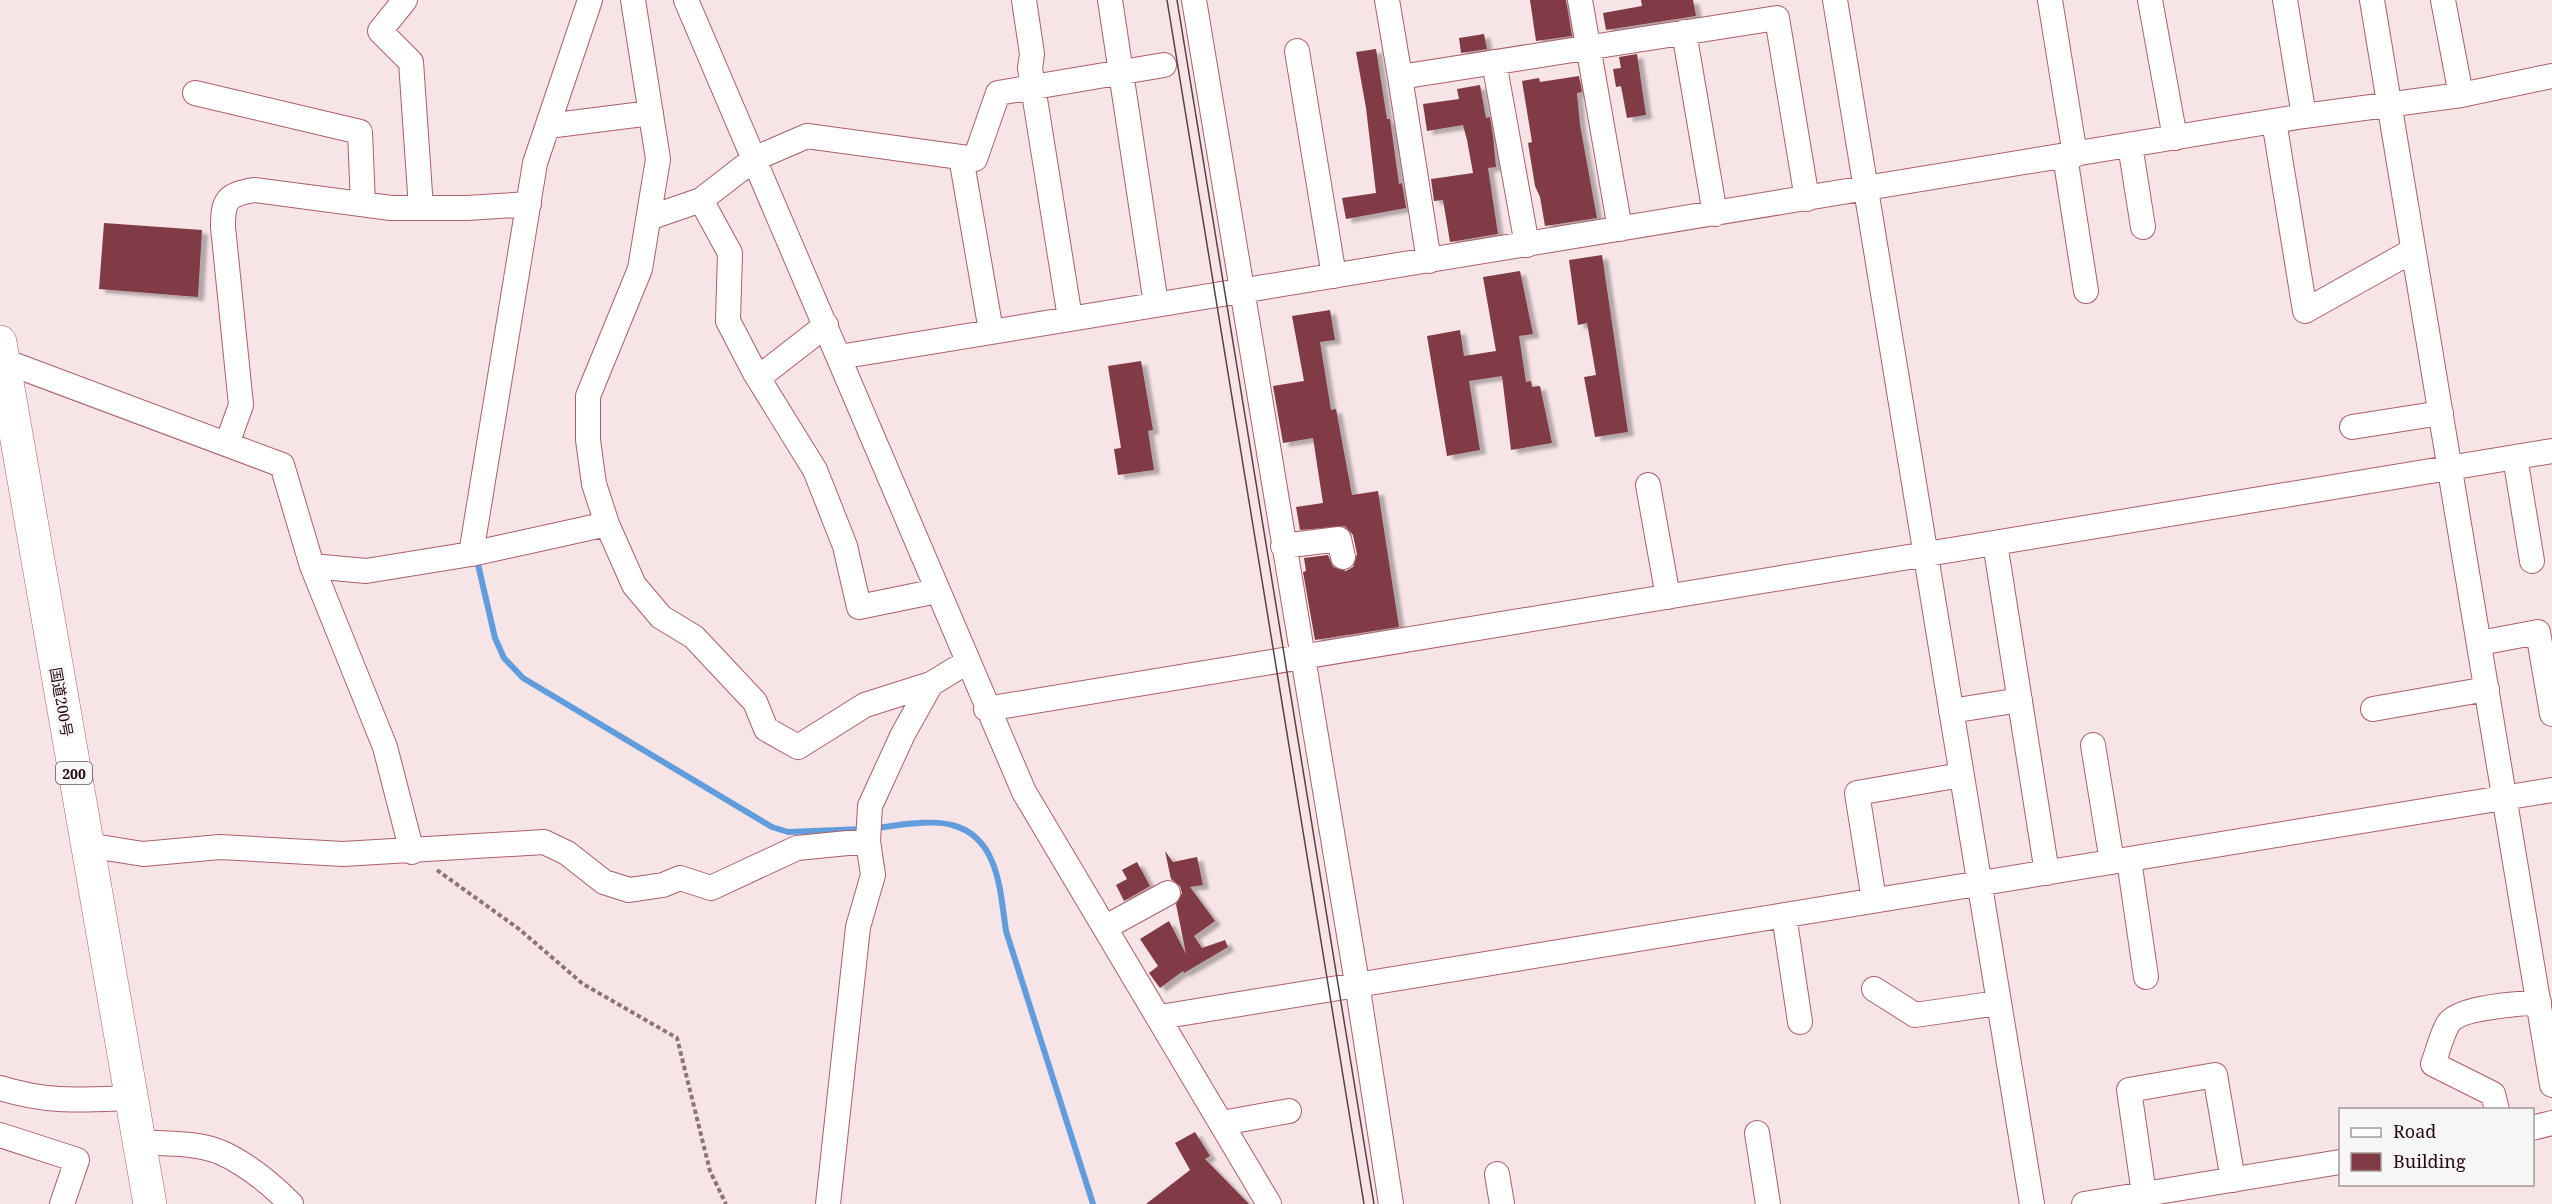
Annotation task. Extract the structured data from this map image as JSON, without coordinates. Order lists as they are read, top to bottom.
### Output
{
  "streets": {
    "highway": ["国道200号", "200"]
  },
  "legend": ["Road", "Building"]
}
